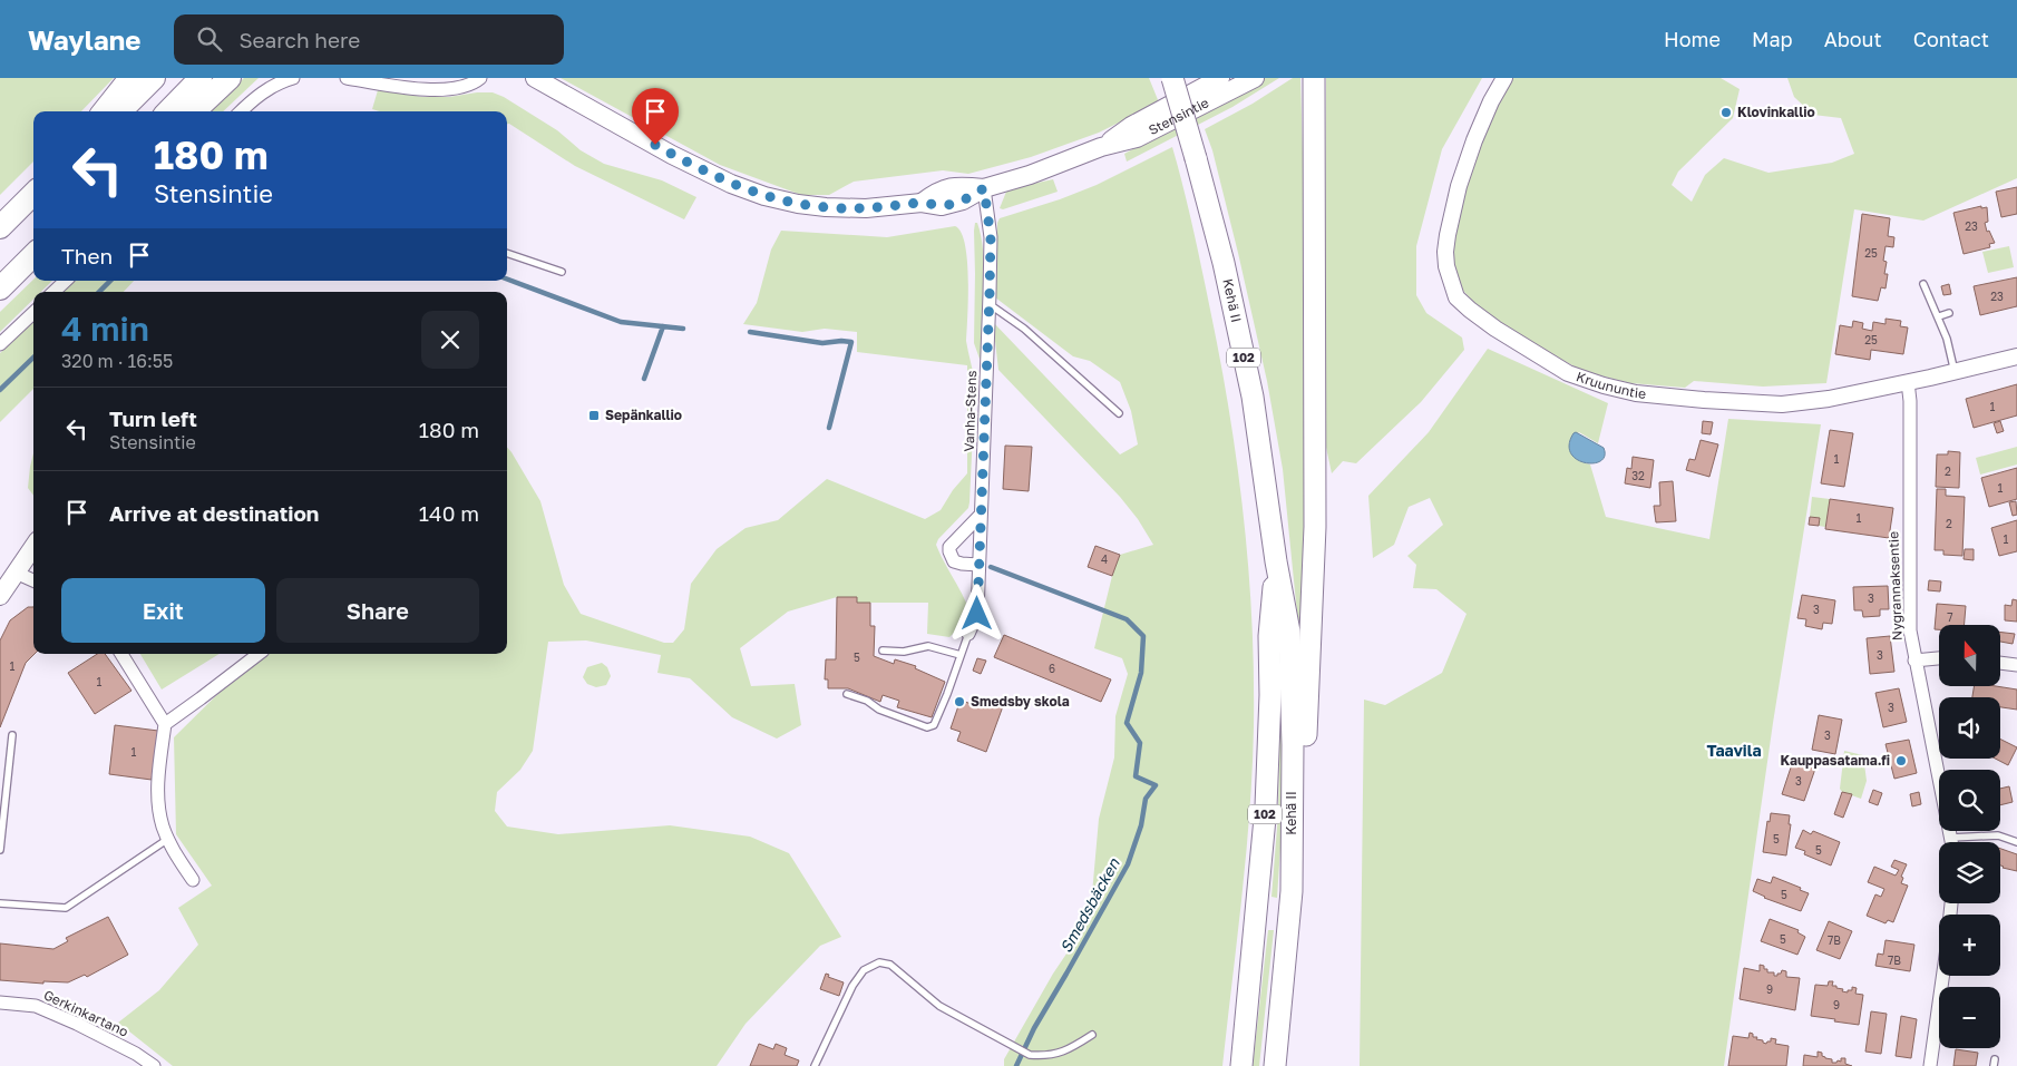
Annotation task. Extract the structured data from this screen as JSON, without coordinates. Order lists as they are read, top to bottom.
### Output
{
  "streets": {
    "highway": ["Kehä II", "102"],
    "main road": ["Stensintie"],
    "street": [
      "Kruununtie",
      "Vanha-Stens",
      "Nygrannaksentie",
      "Gerkinkartano"
    ]
  },
  "crossings": [
    ["Stensintie", "Vanha-Stens"],
    ["Kruununtie", "Nygrannaksentie"]
  ],
  "districts": ["Taavila"],
  "water": ["Smedsbäcken"],
  "places": {
    "other": ["Klovinkallio", "Smedsby skola", "Kauppasatama.fi"],
    "transit": ["Sepänkallio"]
  },
  "house_numbers": [
    "23",
    "25",
    "23",
    "25",
    "1",
    "1",
    "2",
    "32",
    "1",
    "1",
    "2",
    "1",
    "4",
    "3",
    "3",
    "7",
    "3",
    "5",
    "1",
    "6",
    "1",
    "3",
    "3",
    "1",
    "3",
    "5",
    "5",
    "5",
    "5",
    "7B",
    "7B",
    "9",
    "9"
  ],
  "north": "top",
  "page": {
    "header": "Waylane",
    "search": "Search here",
    "nav": [
      "Home",
      "Map",
      "About",
      "Contact"
    ],
    "turn": ["180 m", "Stensintie"],
    "then": "Then",
    "heading": ["4 min", "320 m · 16:55"],
    "list": [
      {
        "name": "Turn left",
        "note": "Stensintie",
        "value": "180 m"
      },
      {
        "name": "Arrive at destination",
        "value": "140 m"
      }
    ],
    "buttons": ["Exit", "Share"],
    "map_buttons": ["+", "−"]
  }
}
